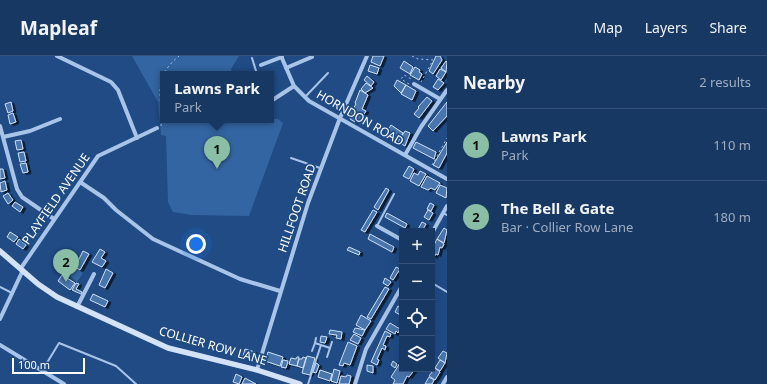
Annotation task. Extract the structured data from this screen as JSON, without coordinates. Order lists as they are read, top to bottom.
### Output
{
  "streets": {
    "main road": ["COLLIER ROW LANE"],
    "street": ["HORNDON ROAD", "PLAYFIELD AVENUE", "HILLFOOT ROAD"]
  },
  "crossings": [
    ["HORNDON ROAD", "HILLFOOT ROAD"],
    ["PLAYFIELD AVENUE", "COLLIER ROW LANE"],
    ["HILLFOOT ROAD", "COLLIER ROW LANE"]
  ],
  "scale_bar": "100 m",
  "page": {
    "header": "Mapleaf",
    "nav": ["Map", "Layers", "Share"],
    "heading": ["Nearby", "2 results"],
    "popup": ["Lawns Park", "Park"],
    "list": [
      {
        "mark": "1",
        "name": "Lawns Park",
        "note": "Park",
        "value": "110 m"
      },
      {
        "mark": "2",
        "name": "The Bell & Gate",
        "note": "Bar · Collier Row Lane",
        "value": "180 m"
      }
    ],
    "pins": ["1", "2"],
    "map_buttons": ["+", "−"],
    "scale": "100 m"
  }
}
